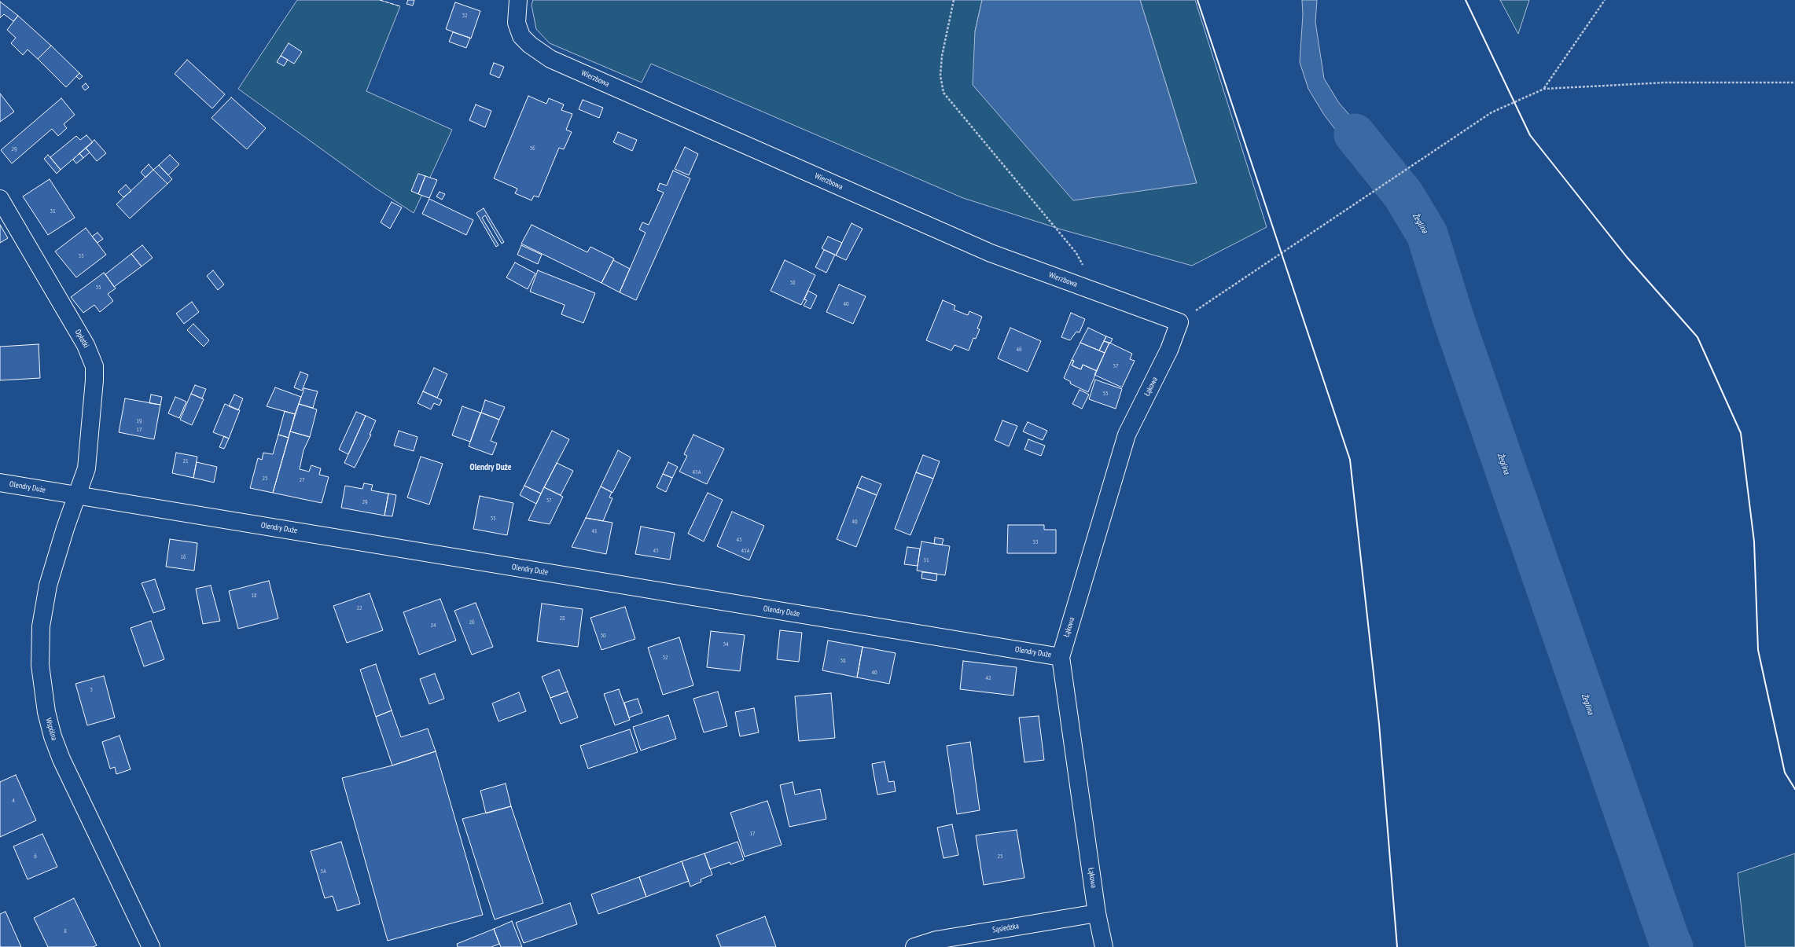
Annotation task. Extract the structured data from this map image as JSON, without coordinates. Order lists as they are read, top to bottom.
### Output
{
  "streets": {
    "street": [
      "Wierzbowa",
      "Opłotki",
      "Łąkowa",
      "Olendry Duże",
      "Wspólna",
      "Sąsiedzka"
    ]
  },
  "crossings": [
    ["Wierzbowa", "Łąkowa"],
    ["Opłotki", "Olendry Duże"],
    ["Opłotki", "Wspólna"],
    ["Łąkowa", "Olendry Duże"],
    ["Łąkowa", "Sąsiedzka"],
    ["Olendry Duże", "Wspólna"]
  ],
  "districts": ["Olendry Duże"],
  "water": ["Żeglina"],
  "house_numbers": [
    "32",
    "36",
    "29",
    "31",
    "33",
    "38",
    "35",
    "40",
    "46",
    "57",
    "55",
    "19",
    "17",
    "21",
    "43A",
    "25",
    "27",
    "37",
    "29",
    "35",
    "49",
    "41",
    "45",
    "53",
    "43",
    "45A",
    "16",
    "51",
    "18",
    "22",
    "28",
    "26",
    "24",
    "30",
    "34",
    "32",
    "38",
    "40",
    "42",
    "3",
    "4",
    "17",
    "6",
    "25",
    "3A",
    "8"
  ]
}
